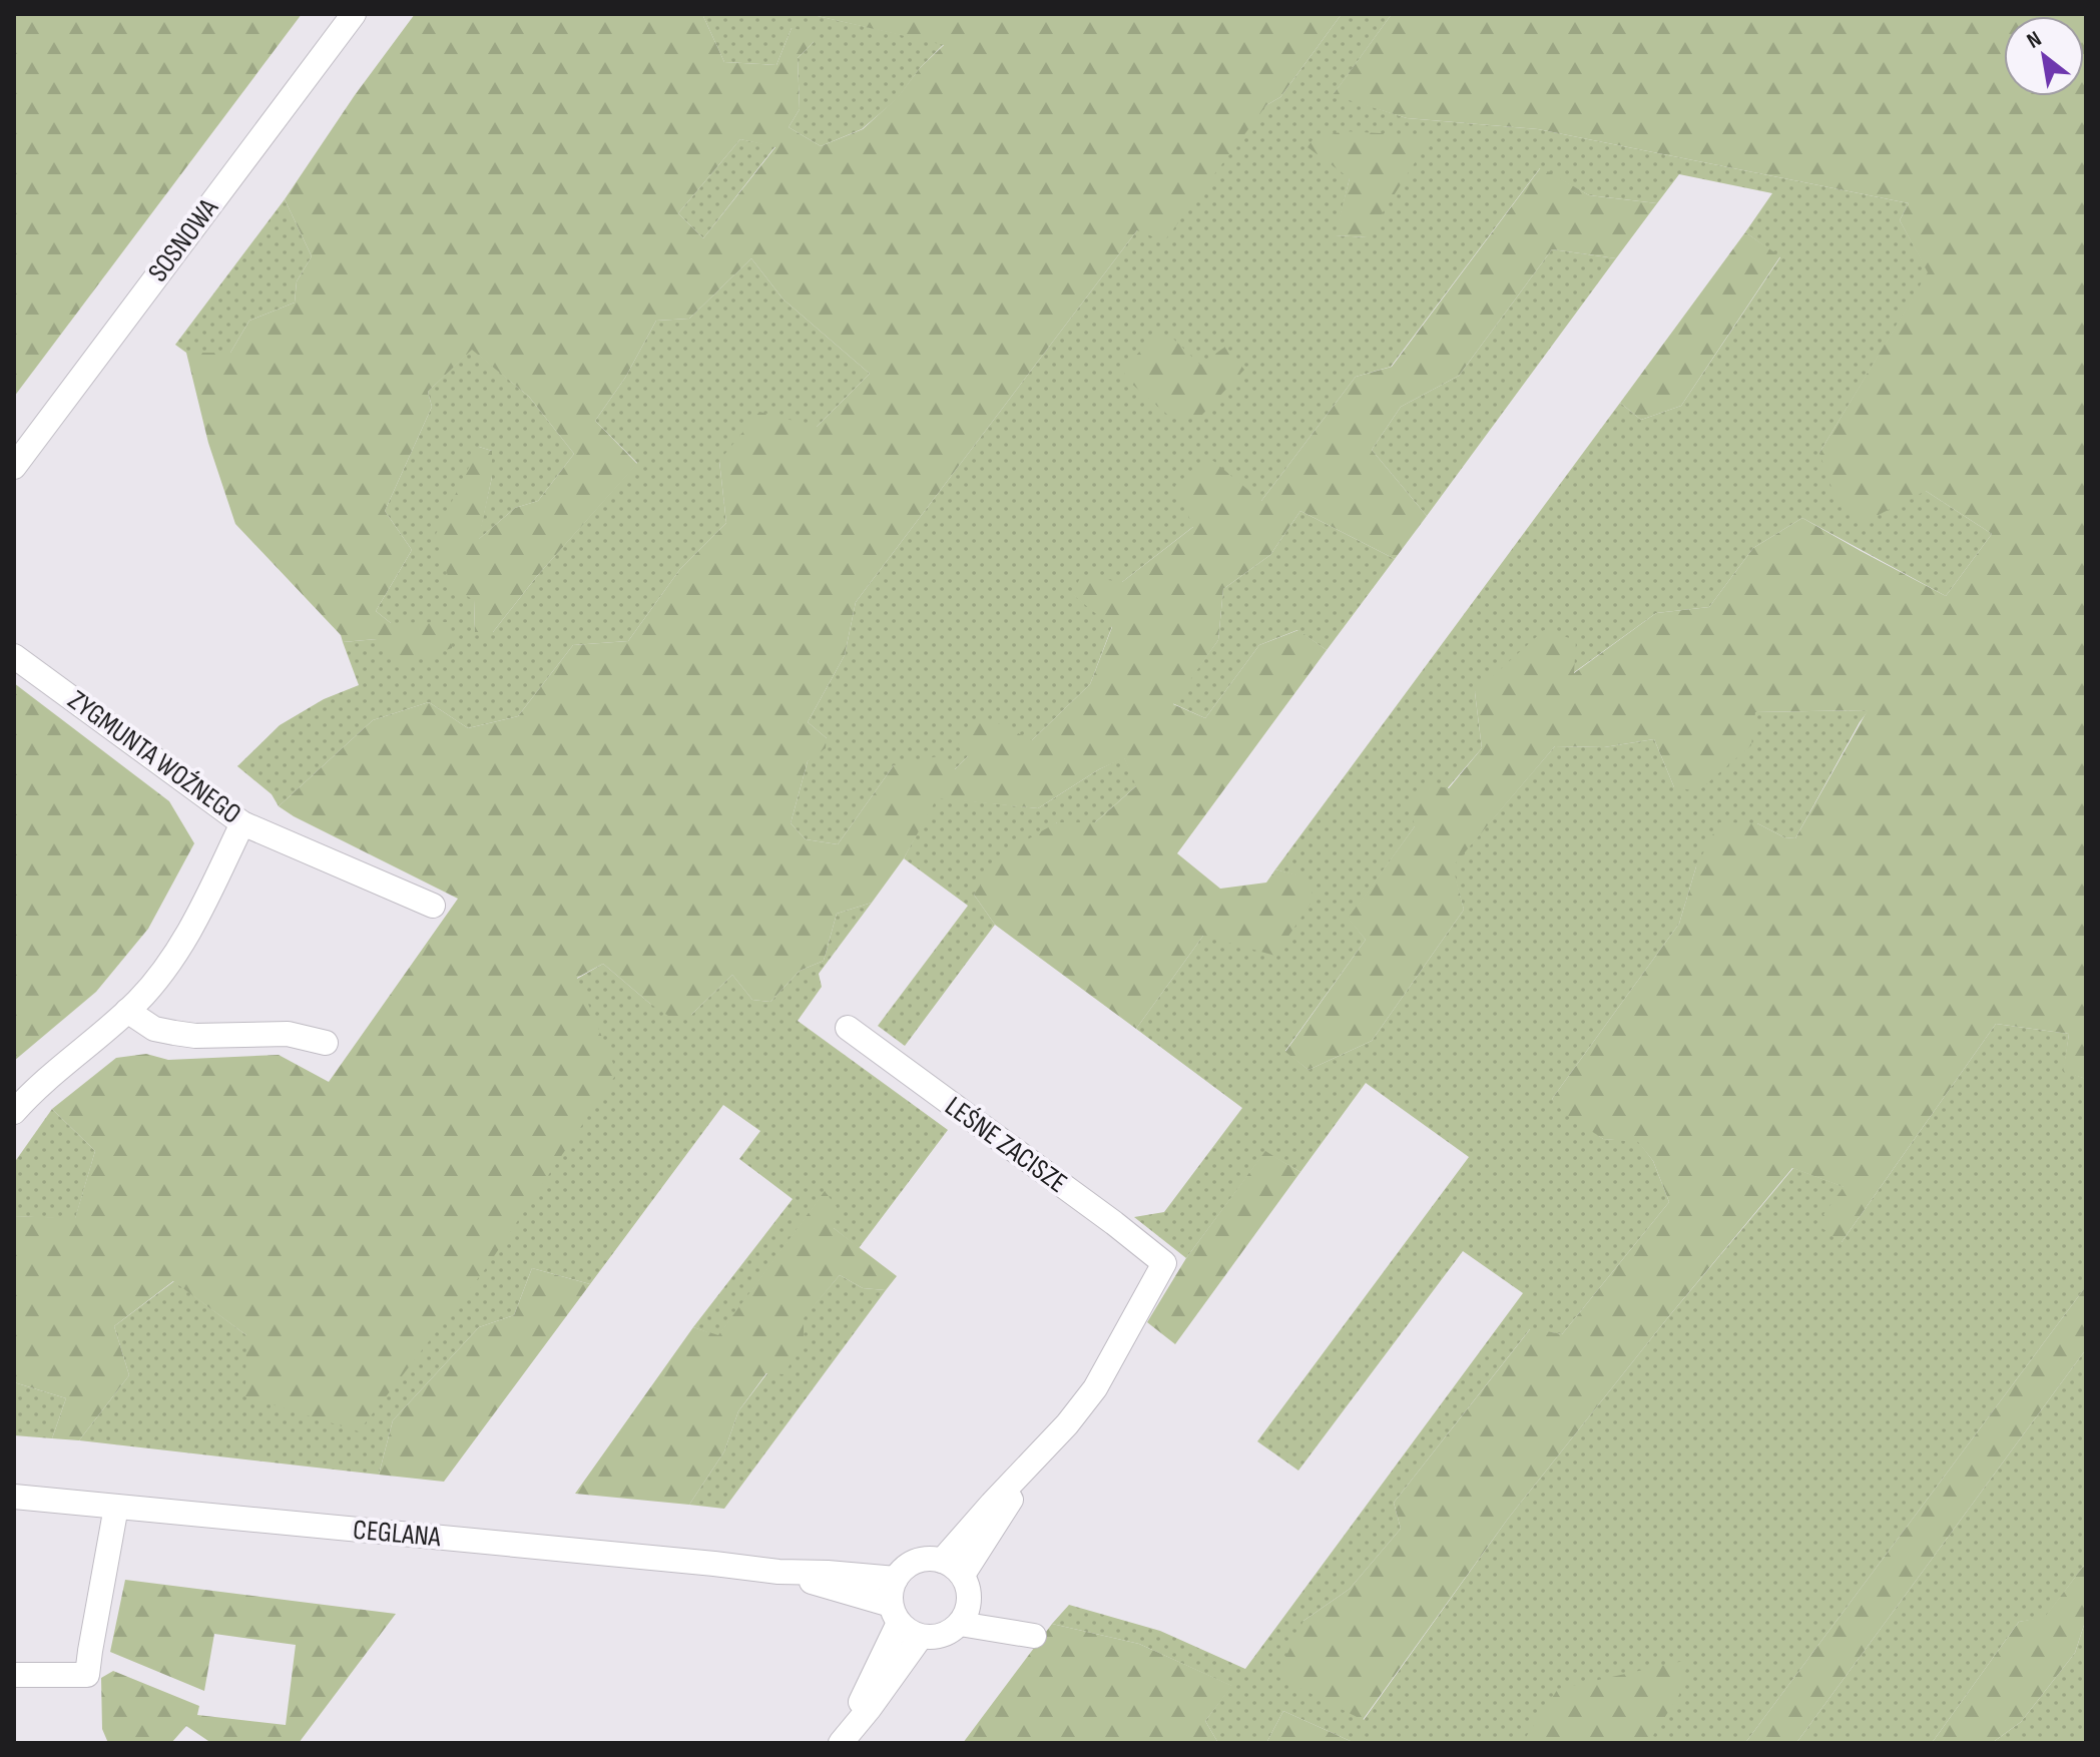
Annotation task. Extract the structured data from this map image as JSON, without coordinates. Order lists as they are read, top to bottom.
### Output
{
  "streets": {
    "street": [
      "SOSNOWA",
      "ZYGMUNTA WOŹNEGO",
      "LEŚNE ZACISZE",
      "CEGLANA"
    ]
  },
  "north": "top left"
}
